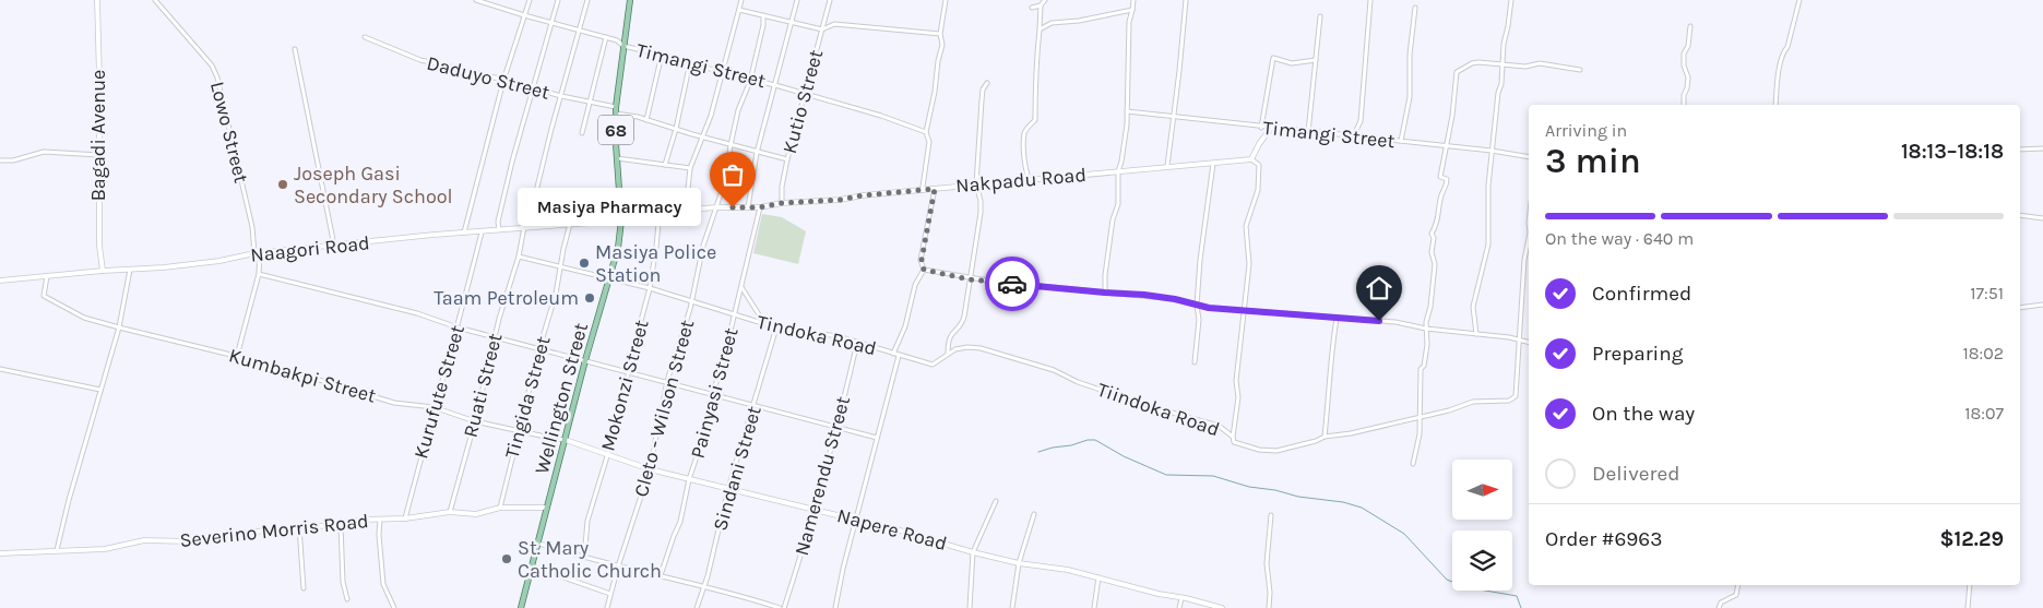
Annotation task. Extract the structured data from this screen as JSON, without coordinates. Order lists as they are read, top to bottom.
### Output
{
  "streets": {
    "main road": ["68", "Wellington Street"],
    "street": [
      "Timangi Street",
      "Daduyo Street",
      "Kutio Street",
      "Lowo Street",
      "Bagadi Avenue",
      "Nakpadu Road",
      "Naagori Road",
      "Tindoka Road",
      "Kumbakpi Street",
      "Ruati Street",
      "Mokonzi Street",
      "Kurufute Street",
      "Painyasi Street",
      "Tingida Street",
      "Cleto - Wilson Street",
      "Tiindoka Road",
      "Sindani Street",
      "Namerendu Street",
      "Napere Road",
      "Severino Morris Road"
    ]
  },
  "crossings": [
    ["Timangi Street", "Kutio Street"],
    ["Timangi Street", "Ruati Street"],
    ["Timangi Street", "Wellington Street"],
    ["Timangi Street", "Cleto - Wilson Street"],
    ["Daduyo Street", "Ruati Street"],
    ["Daduyo Street", "Wellington Street"],
    ["Kutio Street", "Nakpadu Road"],
    ["Lowo Street", "Naagori Road"],
    ["Lowo Street", "Kumbakpi Street"],
    ["Bagadi Avenue", "Naagori Road"],
    ["Nakpadu Road", "Naagori Road"],
    ["Nakpadu Road", "Mokonzi Street"],
    ["Nakpadu Road", "Painyasi Street"],
    ["Nakpadu Road", "Wellington Street"],
    ["Nakpadu Road", "Cleto - Wilson Street"],
    ["Naagori Road", "Kumbakpi Street"],
    ["Naagori Road", "Ruati Street"],
    ["Naagori Road", "Kurufute Street"],
    ["Naagori Road", "Tingida Street"],
    ["Naagori Road", "Wellington Street"],
    ["Tindoka Road", "Ruati Street"],
    ["Tindoka Road", "Mokonzi Street"],
    ["Tindoka Road", "Painyasi Street"],
    ["Tindoka Road", "Tingida Street"],
    ["Tindoka Road", "Wellington Street"],
    ["Tindoka Road", "Cleto - Wilson Street"],
    ["Tindoka Road", "Tiindoka Road"],
    ["Tindoka Road", "Sindani Street"],
    ["Tindoka Road", "Namerendu Street"],
    ["Kumbakpi Street", "Ruati Street"],
    ["Kumbakpi Street", "Kurufute Street"],
    ["Kumbakpi Street", "Tingida Street"],
    ["Kumbakpi Street", "Wellington Street"],
    ["Kumbakpi Street", "Napere Road"],
    ["Ruati Street", "Severino Morris Road"],
    ["Mokonzi Street", "Napere Road"],
    ["Kurufute Street", "Severino Morris Road"],
    ["Painyasi Street", "Napere Road"],
    ["Tingida Street", "Severino Morris Road"],
    ["Wellington Street", "Napere Road"],
    ["Wellington Street", "Severino Morris Road"],
    ["Cleto - Wilson Street", "Napere Road"],
    ["Sindani Street", "Napere Road"],
    ["Namerendu Street", "Napere Road"]
  ],
  "places": [
    "Joseph Gasi Secondary School",
    "Masiya Pharmacy",
    "Masiya Police Station",
    "Taam Petroleum",
    "St. Mary Catholic Church"
  ],
  "north": "right",
  "page": {
    "heading": ["3 min", "Arriving in", "18:13–18:18"],
    "panel": ["Order #6963", "$12.29"],
    "bubble": "Masiya Pharmacy",
    "bar": "On the way · 640 m",
    "list": [
      ["Confirmed", "17:51"],
      ["Preparing", "18:02"],
      ["On the way", "18:07"],
      "Delivered"
    ]
  }
}
